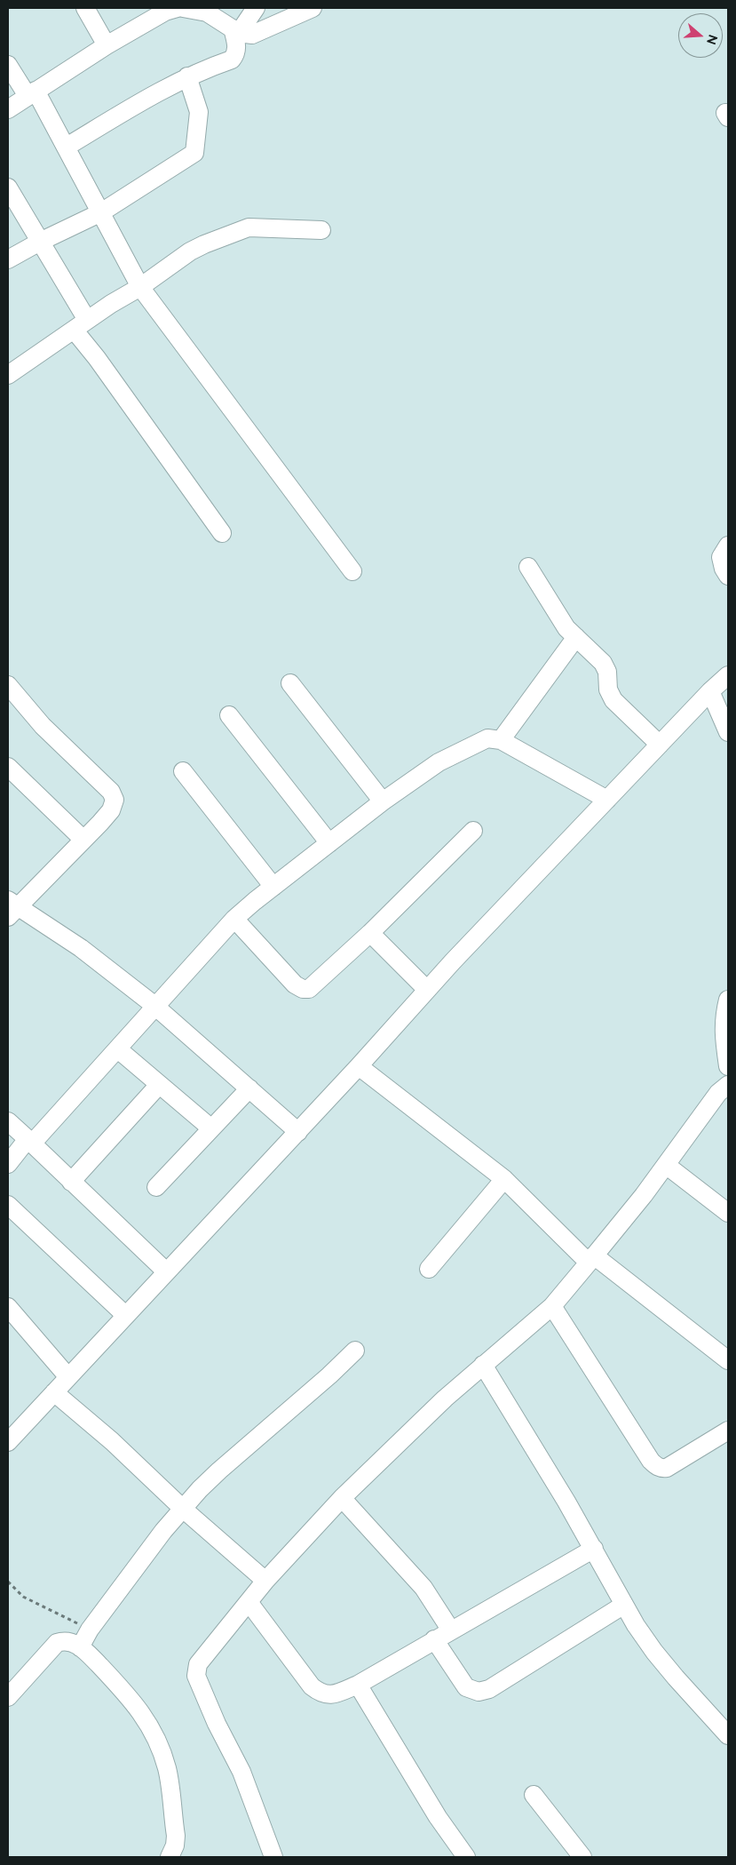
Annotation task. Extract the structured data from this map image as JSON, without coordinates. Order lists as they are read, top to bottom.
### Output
{
  "north": "right"
}
